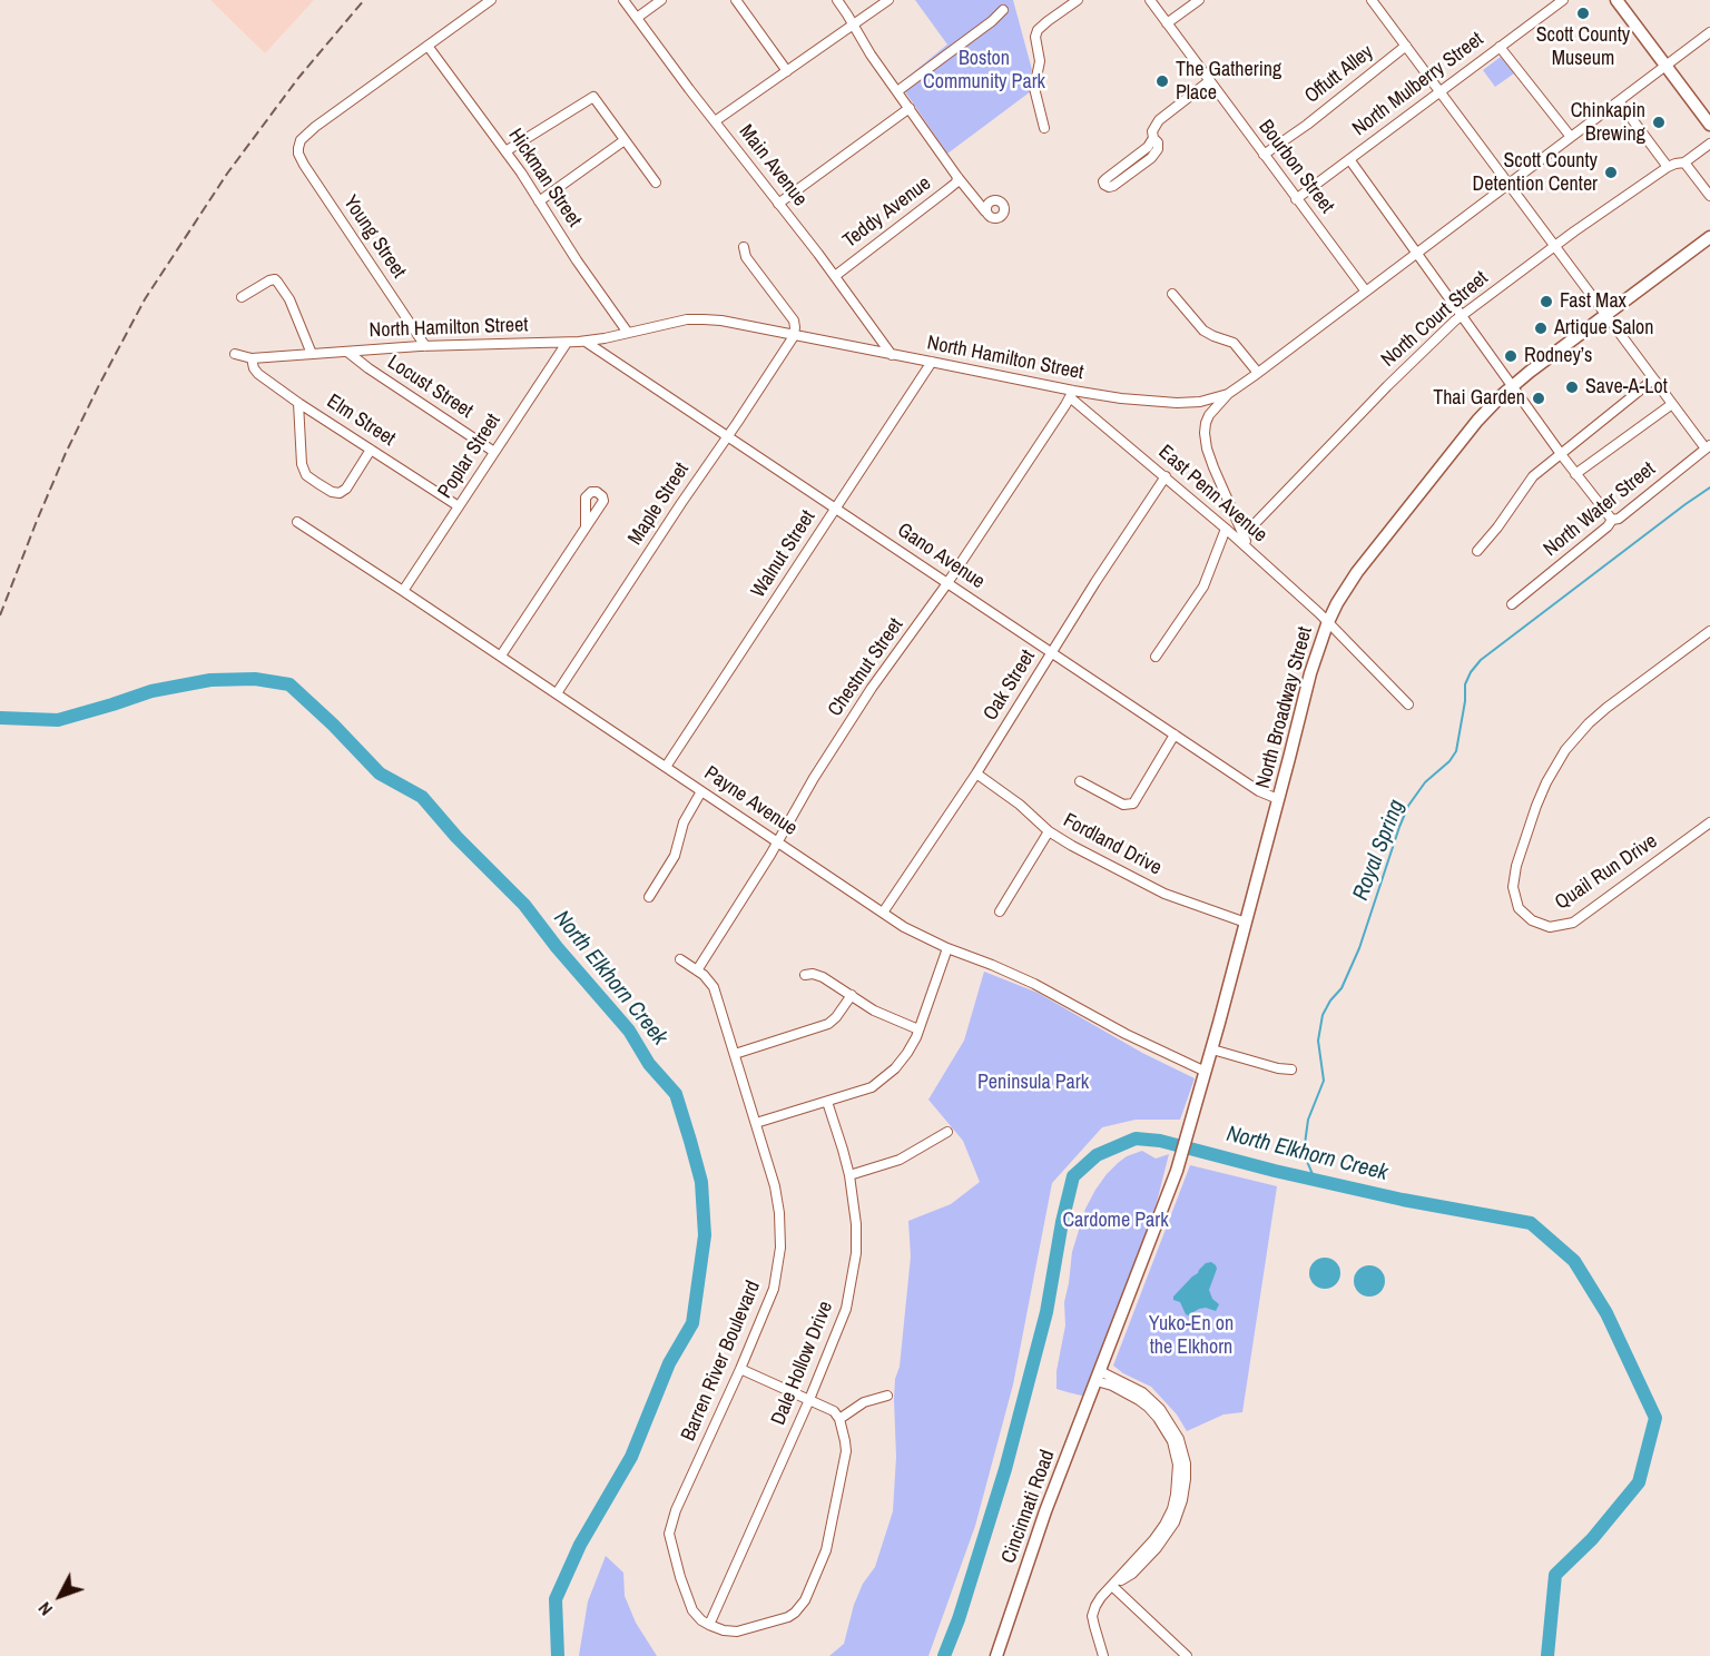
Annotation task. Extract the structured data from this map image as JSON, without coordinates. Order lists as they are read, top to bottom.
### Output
{
  "streets": {
    "main road": ["North Broadway Street", "Cincinnati Road"],
    "street": [
      "Offutt Alley",
      "North Mulberry Street",
      "Main Avenue",
      "Bourbon Street",
      "Hickman Street",
      "Teddy Avenue",
      "Young Street",
      "North Court Street",
      "North Hamilton Street",
      "Locust Street",
      "Elm Street",
      "Poplar Street",
      "East Penn Avenue",
      "Maple Street",
      "North Water Street",
      "Walnut Street",
      "Gano Avenue",
      "Chestnut Street",
      "Oak Street",
      "Payne Avenue",
      "Fordland Drive",
      "Quail Run Drive",
      "Barren River Boulevard",
      "Dale Hollow Drive"
    ]
  },
  "crossings": [
    ["Offutt Alley", "Bourbon Street"],
    ["North Mulberry Street", "Bourbon Street"],
    ["Main Avenue", "Teddy Avenue"],
    ["Main Avenue", "North Hamilton Street"],
    ["Bourbon Street", "North Hamilton Street"],
    ["Hickman Street", "Young Street"],
    ["Hickman Street", "North Hamilton Street"],
    ["Young Street", "North Hamilton Street"],
    ["North Hamilton Street", "Locust Street"],
    ["North Hamilton Street", "Elm Street"],
    ["North Hamilton Street", "Poplar Street"],
    ["North Hamilton Street", "East Penn Avenue"],
    ["North Hamilton Street", "Maple Street"],
    ["North Hamilton Street", "Walnut Street"],
    ["North Hamilton Street", "Gano Avenue"],
    ["North Hamilton Street", "Chestnut Street"],
    ["Locust Street", "Poplar Street"],
    ["Elm Street", "Poplar Street"],
    ["Poplar Street", "Payne Avenue"],
    ["East Penn Avenue", "Chestnut Street"],
    ["East Penn Avenue", "Oak Street"],
    ["East Penn Avenue", "North Broadway Street"],
    ["Maple Street", "Gano Avenue"],
    ["Maple Street", "Payne Avenue"],
    ["Walnut Street", "Gano Avenue"],
    ["Walnut Street", "Payne Avenue"],
    ["Gano Avenue", "Chestnut Street"],
    ["Gano Avenue", "Oak Street"],
    ["Gano Avenue", "North Broadway Street"],
    ["Chestnut Street", "Payne Avenue"],
    ["Chestnut Street", "Barren River Boulevard"],
    ["Oak Street", "Payne Avenue"],
    ["Oak Street", "Fordland Drive"],
    ["North Broadway Street", "Payne Avenue"],
    ["North Broadway Street", "Fordland Drive"],
    ["North Broadway Street", "Cincinnati Road"],
    ["Barren River Boulevard", "Dale Hollow Drive"]
  ],
  "water": ["Royal Spring", "North Elkhorn Creek"],
  "parks": [
    "Boston Community Park",
    "Peninsula Park",
    "Cardome Park",
    "Yuko-En on the Elkhorn"
  ],
  "places": [
    "Scott County Museum",
    "The Gathering Place",
    "Chinkapin Brewing",
    "Scott County Detention Center",
    "Fast Max",
    "Artique Salon",
    "Rodney’s",
    "Save-A-Lot",
    "Thai Garden"
  ],
  "north": "bottom left"
}
